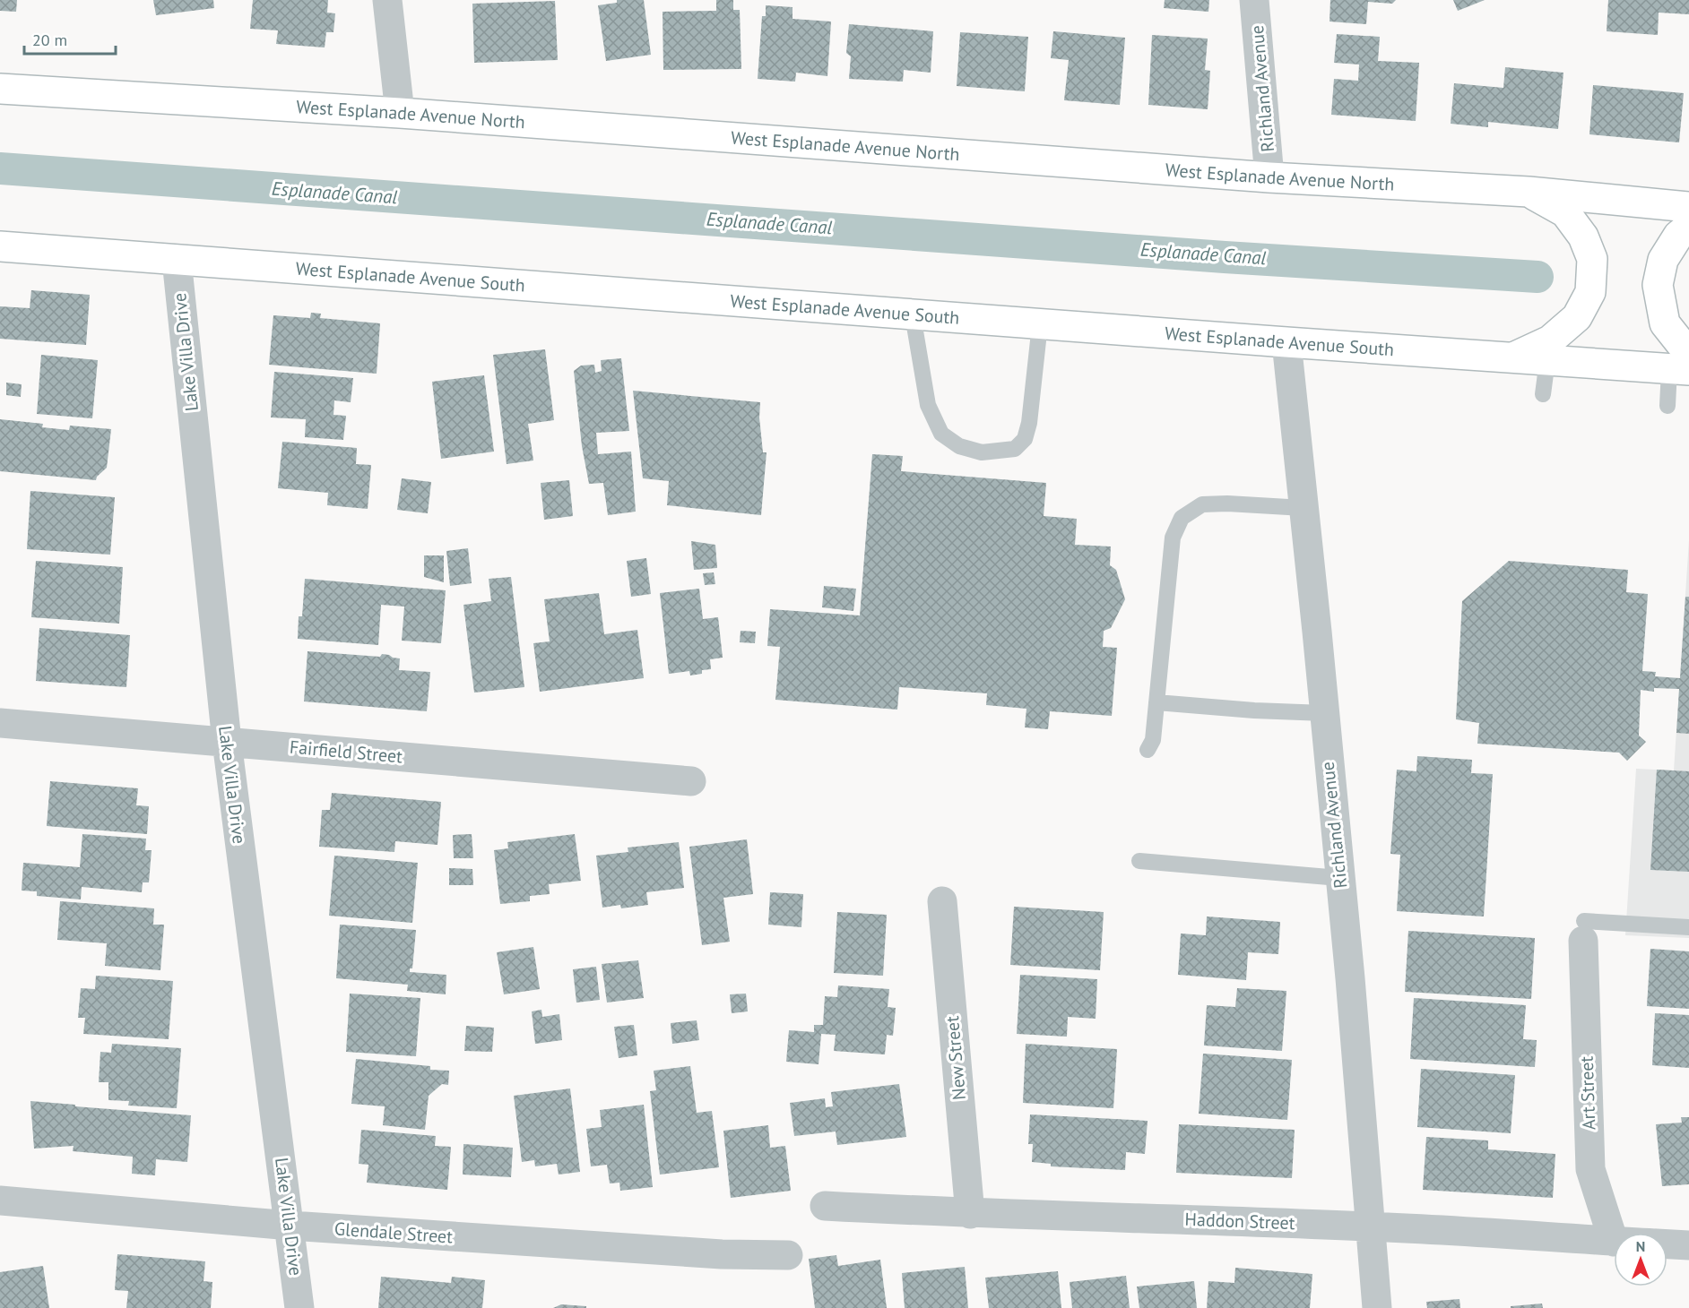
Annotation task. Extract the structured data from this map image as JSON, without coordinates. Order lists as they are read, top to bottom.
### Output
{
  "streets": {
    "main road": ["West Esplanade Avenue North", "West Esplanade Avenue South"],
    "street": [
      "Richland Avenue",
      "Lake Villa Drive",
      "Fairfield Street",
      "New Street",
      "Art Street",
      "Haddon Street",
      "Glendale Street"
    ]
  },
  "crossings": [
    ["Richland Avenue", "West Esplanade Avenue North"],
    ["Richland Avenue", "West Esplanade Avenue South"],
    ["Richland Avenue", "Haddon Street"],
    ["West Esplanade Avenue South", "Lake Villa Drive"],
    ["Lake Villa Drive", "Fairfield Street"],
    ["Lake Villa Drive", "Glendale Street"],
    ["New Street", "Haddon Street"],
    ["Art Street", "Haddon Street"]
  ],
  "water": ["Esplanade Canal"],
  "scale_bar": "20 m",
  "north": "top"
}
